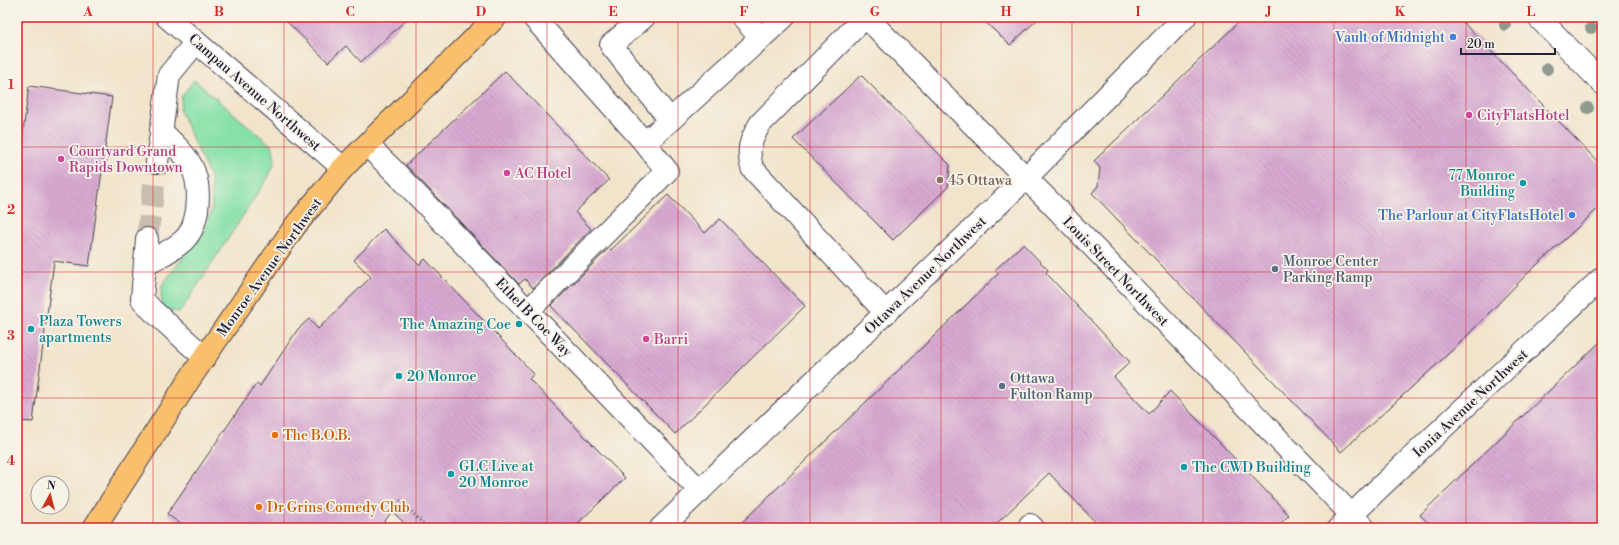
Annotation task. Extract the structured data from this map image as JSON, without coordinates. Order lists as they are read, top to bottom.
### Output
{
  "streets": {
    "main road": ["Monroe Avenue Northwest"],
    "street": [
      "Campau Avenue Northwest",
      "Louis Street Northwest",
      "Ottawa Avenue Northwest",
      "Ethel B Coe Way",
      "Ionia Avenue Northwest"
    ]
  },
  "crossings": [
    ["Campau Avenue Northwest", "Monroe Avenue Northwest"],
    ["Monroe Avenue Northwest", "Ethel B Coe Way"],
    ["Louis Street Northwest", "Ottawa Avenue Northwest"],
    ["Louis Street Northwest", "Ionia Avenue Northwest"],
    ["Ottawa Avenue Northwest", "Ethel B Coe Way"]
  ],
  "places": [
    "Vault of Midnight",
    "CityFlatsHotel",
    "Courtyard Grand Rapids Downtown",
    "AC Hotel",
    "45 Ottawa",
    "77 Monroe Building",
    "The Parlour at CityFlatsHotel",
    "Monroe Center Parking Ramp",
    "The Amazing Coe",
    "Plaza Towers apartments",
    "Barri",
    "20 Monroe",
    "Ottawa Fulton Ramp",
    "The B.O.B.",
    "The CWD Building",
    "GLC Live at 20 Monroe",
    "Dr Grins Comedy Club"
  ],
  "scale_bar": "20 m",
  "north": "top",
  "grid": {
    "columns": [
      "A",
      "B",
      "C",
      "D",
      "E",
      "F",
      "G",
      "H",
      "I",
      "J",
      "K",
      "L"
    ],
    "rows": [
      "1",
      "2",
      "3",
      "4"
    ]
  }
}
